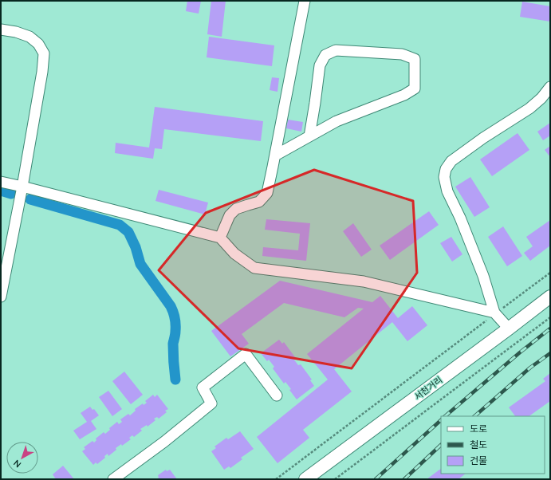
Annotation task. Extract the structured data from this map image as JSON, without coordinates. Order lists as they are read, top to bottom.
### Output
{
  "streets": {
    "main road": ["서천거리"]
  },
  "legend": ["도로", "철도", "건물"],
  "north": "bottom left"
}
